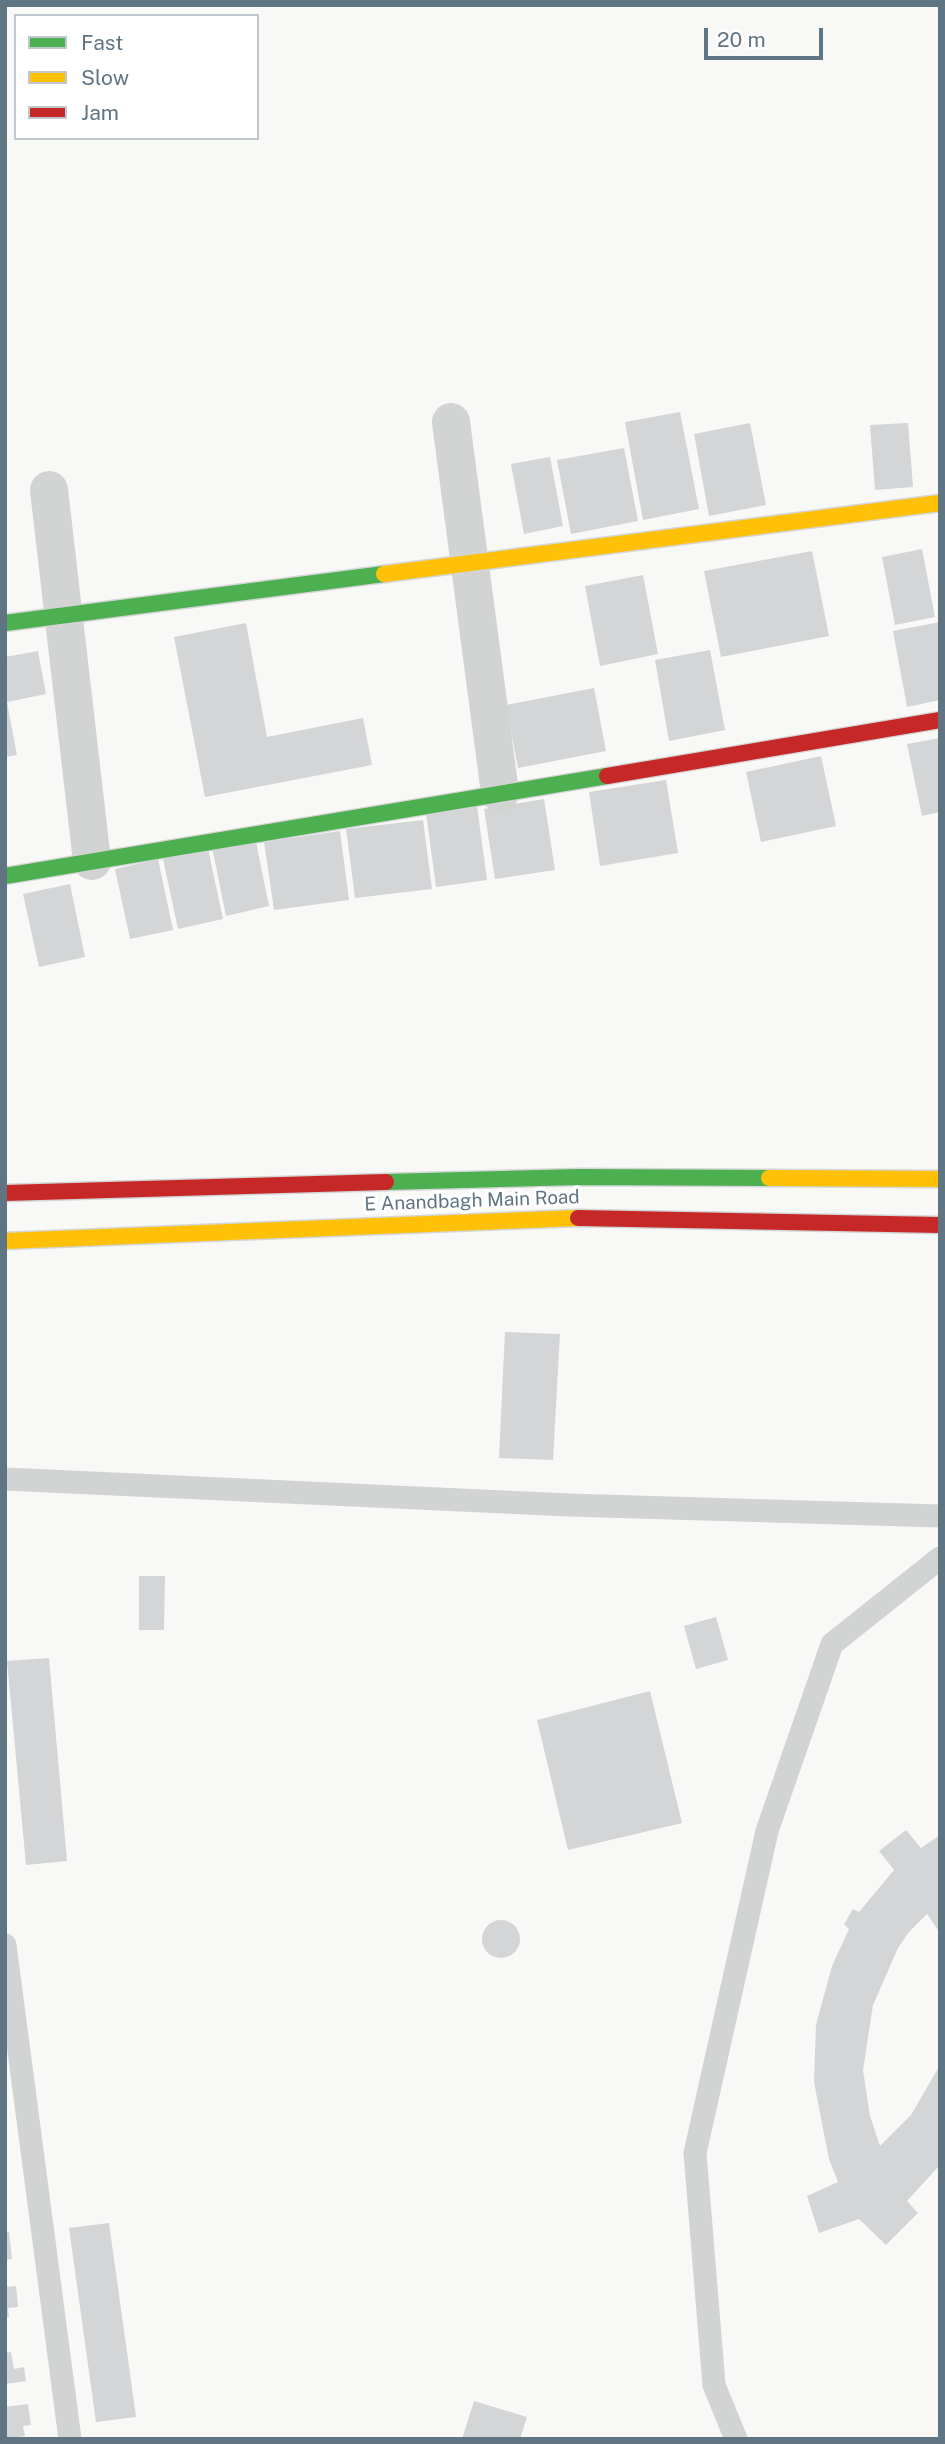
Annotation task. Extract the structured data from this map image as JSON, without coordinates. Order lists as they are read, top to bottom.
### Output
{
  "streets": {
    "street": ["E Anandbagh Main Road"]
  },
  "legend": ["Fast", "Slow", "Jam"],
  "scale_bar": "20 m"
}
